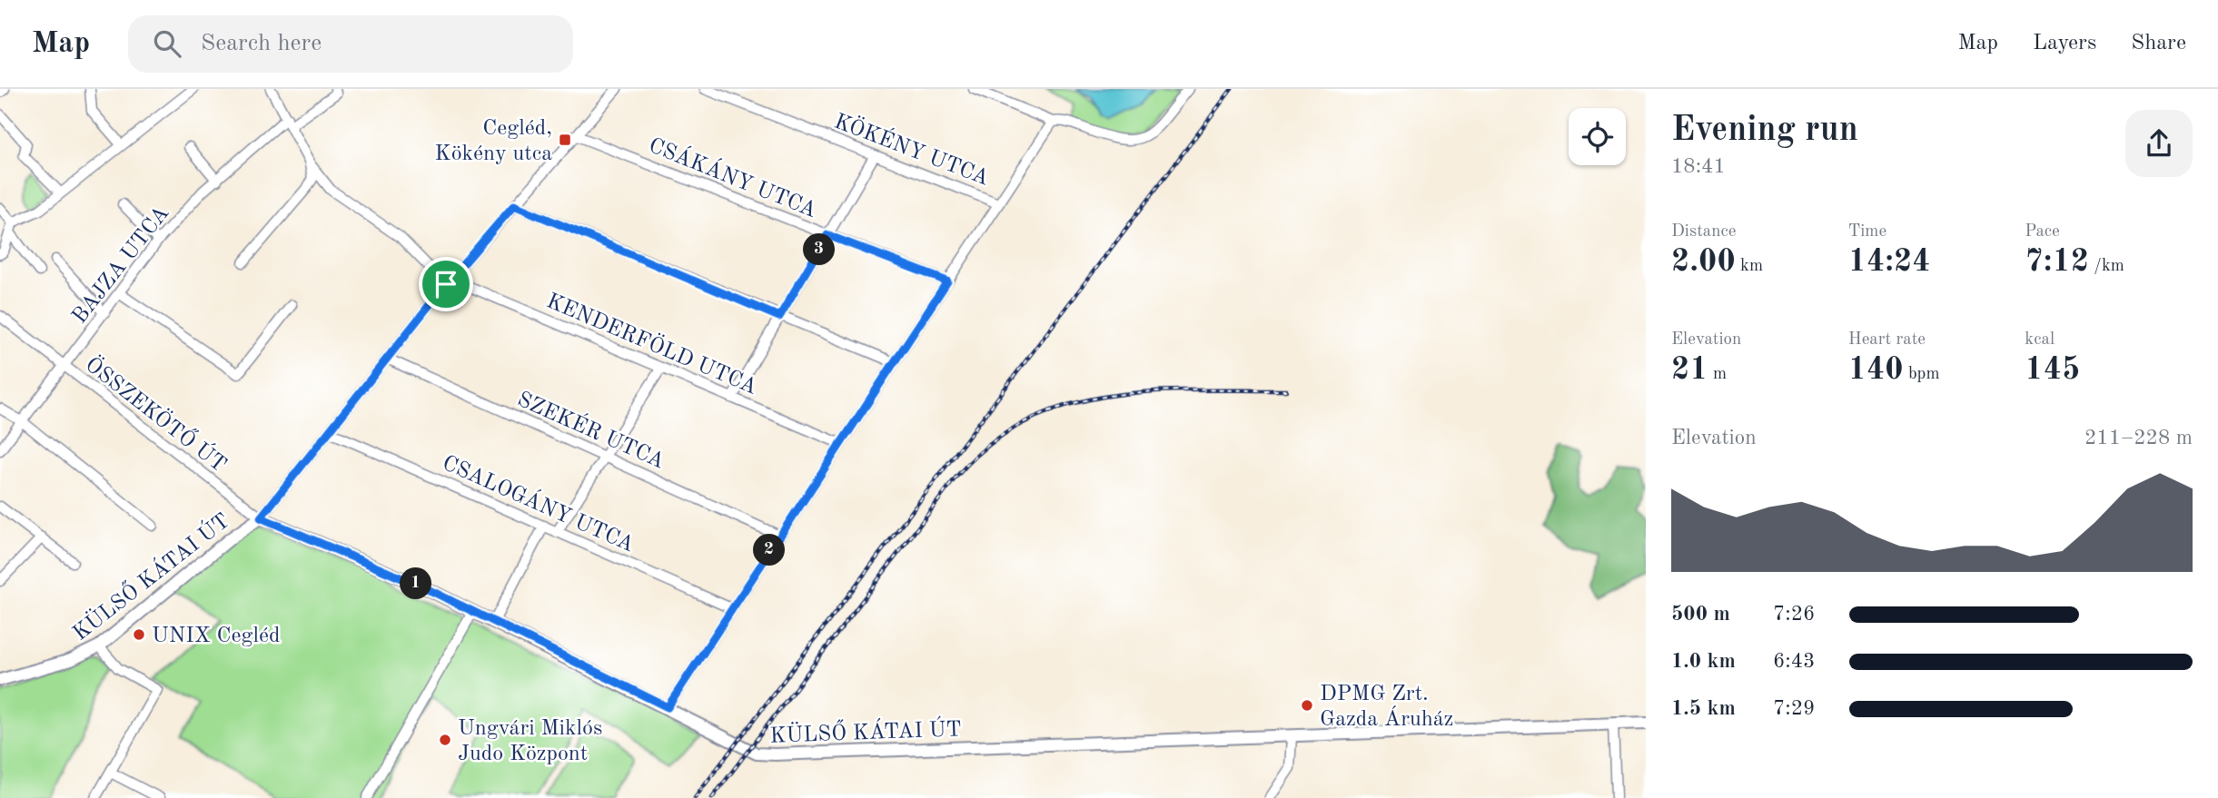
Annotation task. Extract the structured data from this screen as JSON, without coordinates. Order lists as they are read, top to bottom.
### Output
{
  "streets": {
    "main road": ["KÜLSŐ KÁTAI ÚT"],
    "street": [
      "KÖKÉNY UTCA",
      "CSÁKÁNY UTCA",
      "BAJZA UTCA",
      "KENDERFÖLD UTCA",
      "ÖSSZEKÖTŐ ÚT",
      "SZEKÉR UTCA",
      "CSALOGÁNY UTCA"
    ]
  },
  "crossings": [
    ["BAJZA UTCA", "ÖSSZEKÖTŐ ÚT"],
    ["ÖSSZEKÖTŐ ÚT", "KÜLSŐ KÁTAI ÚT"]
  ],
  "places": {
    "transit": ["Cegléd, Kökény utca"],
    "other": ["UNIX Cegléd", "DPMG Zrt. Gazda Áruház", "Ungvári Miklós Judo Központ"]
  },
  "page": {
    "header": "Map",
    "search": "Search here",
    "nav": ["Map", "Layers", "Share"],
    "heading": ["Evening run", "18:41"],
    "stats": [
      ["Distance", "2.00 km"],
      ["Time", "14:24"],
      ["Pace", "7:12 /km"],
      ["Elevation", "21 m"],
      ["Heart rate", "140 bpm"],
      ["kcal", "145"]
    ],
    "pins": ["3", "2", "1"],
    "chart": ["Elevation", "211–228 m"],
    "list": [
      {
        "name": "500 m",
        "note": "7:26"
      },
      {
        "name": "1.0 km",
        "note": "6:43"
      },
      {
        "name": "1.5 km",
        "note": "7:29"
      }
    ]
  }
}
